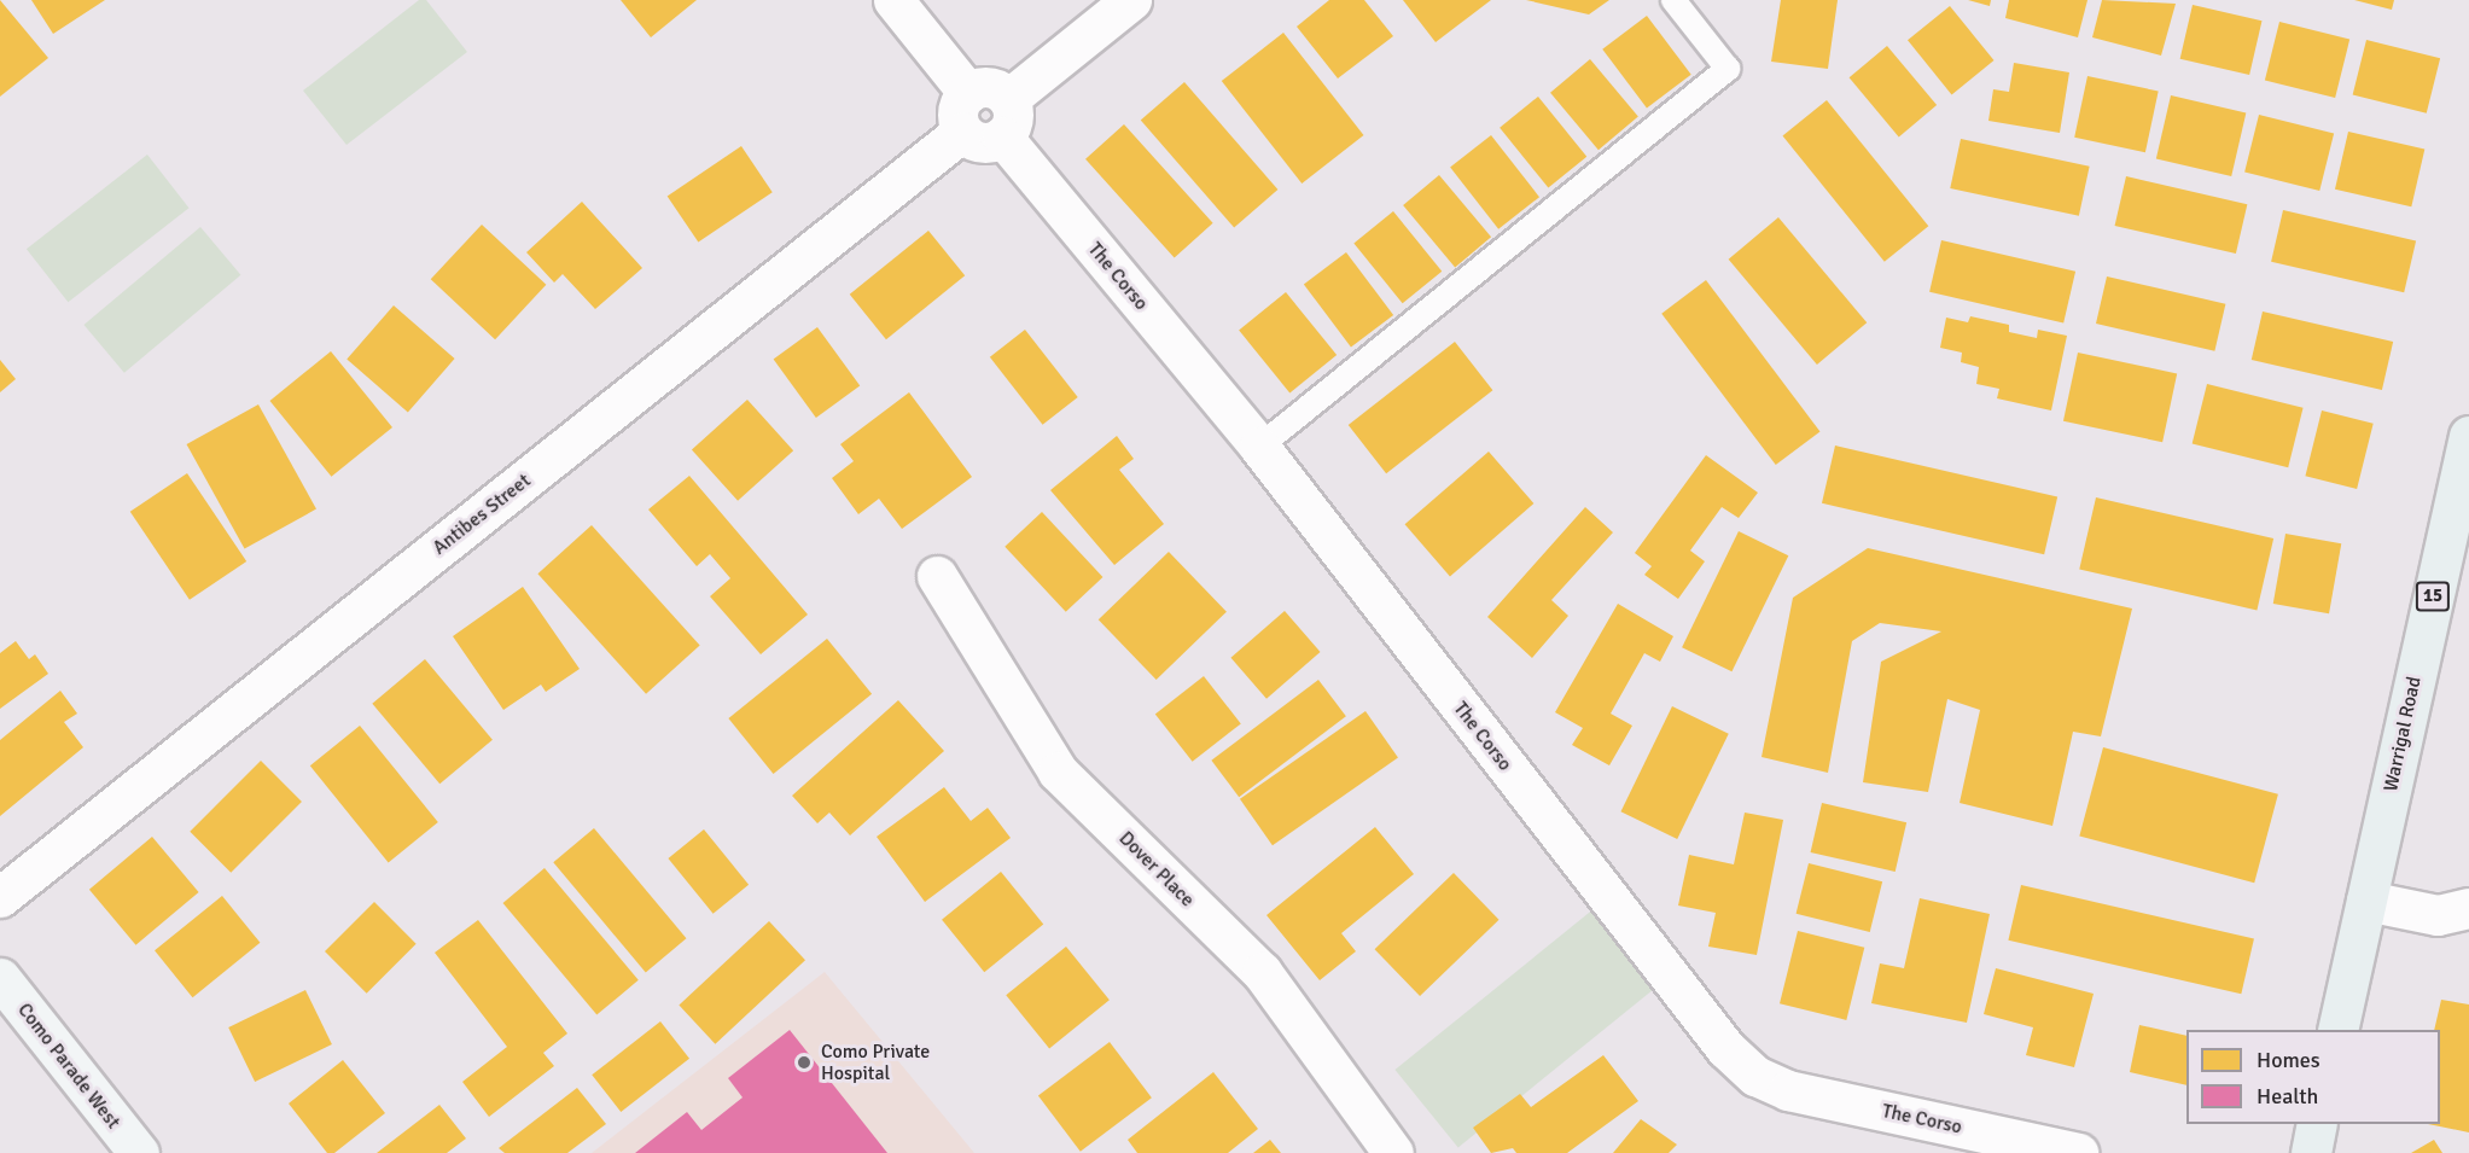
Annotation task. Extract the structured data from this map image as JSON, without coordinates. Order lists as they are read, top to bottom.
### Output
{
  "streets": {
    "main road": ["15", "Warrigal Road"],
    "street": [
      "The Corso",
      "Antibes Street",
      "Dover Place",
      "Como Parade West"
    ]
  },
  "crossings": [
    ["The Corso", "Antibes Street"]
  ],
  "places": ["Como Private Hospital"],
  "legend": ["Homes", "Health"]
}
